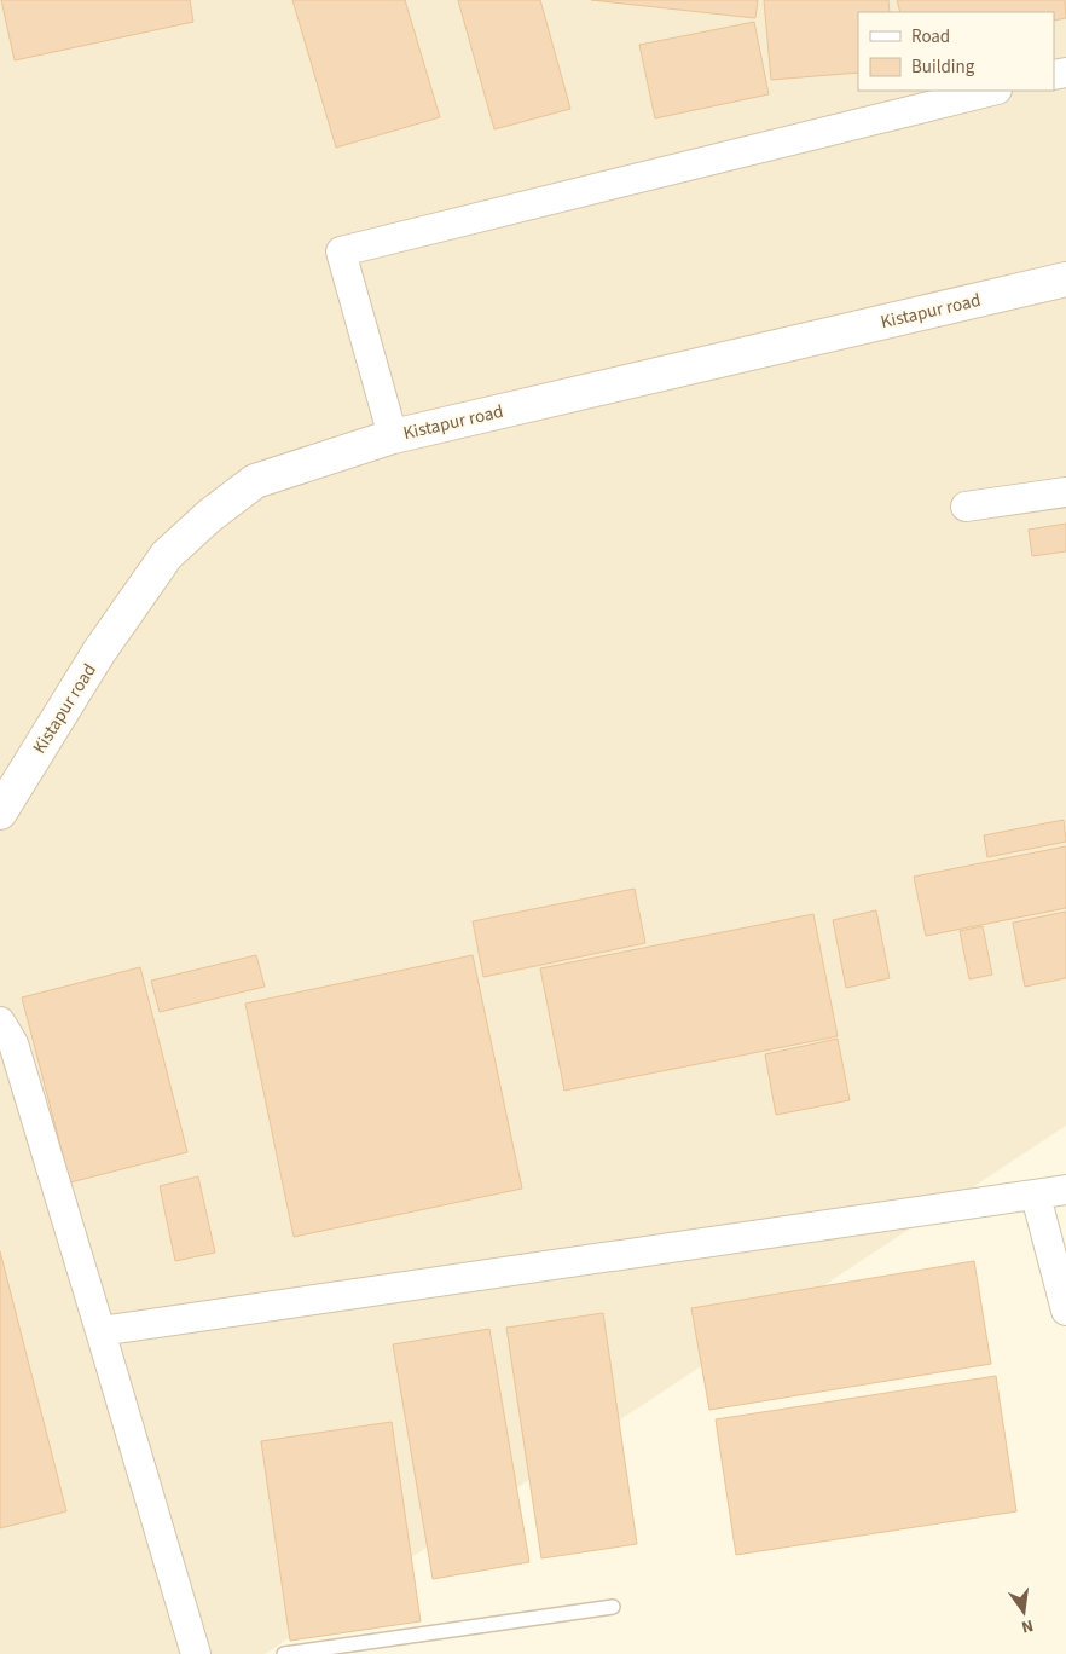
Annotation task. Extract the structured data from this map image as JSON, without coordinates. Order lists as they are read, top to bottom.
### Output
{
  "streets": {
    "main road": ["Kistapur road"]
  },
  "legend": ["Road", "Building"],
  "north": "bottom"
}
